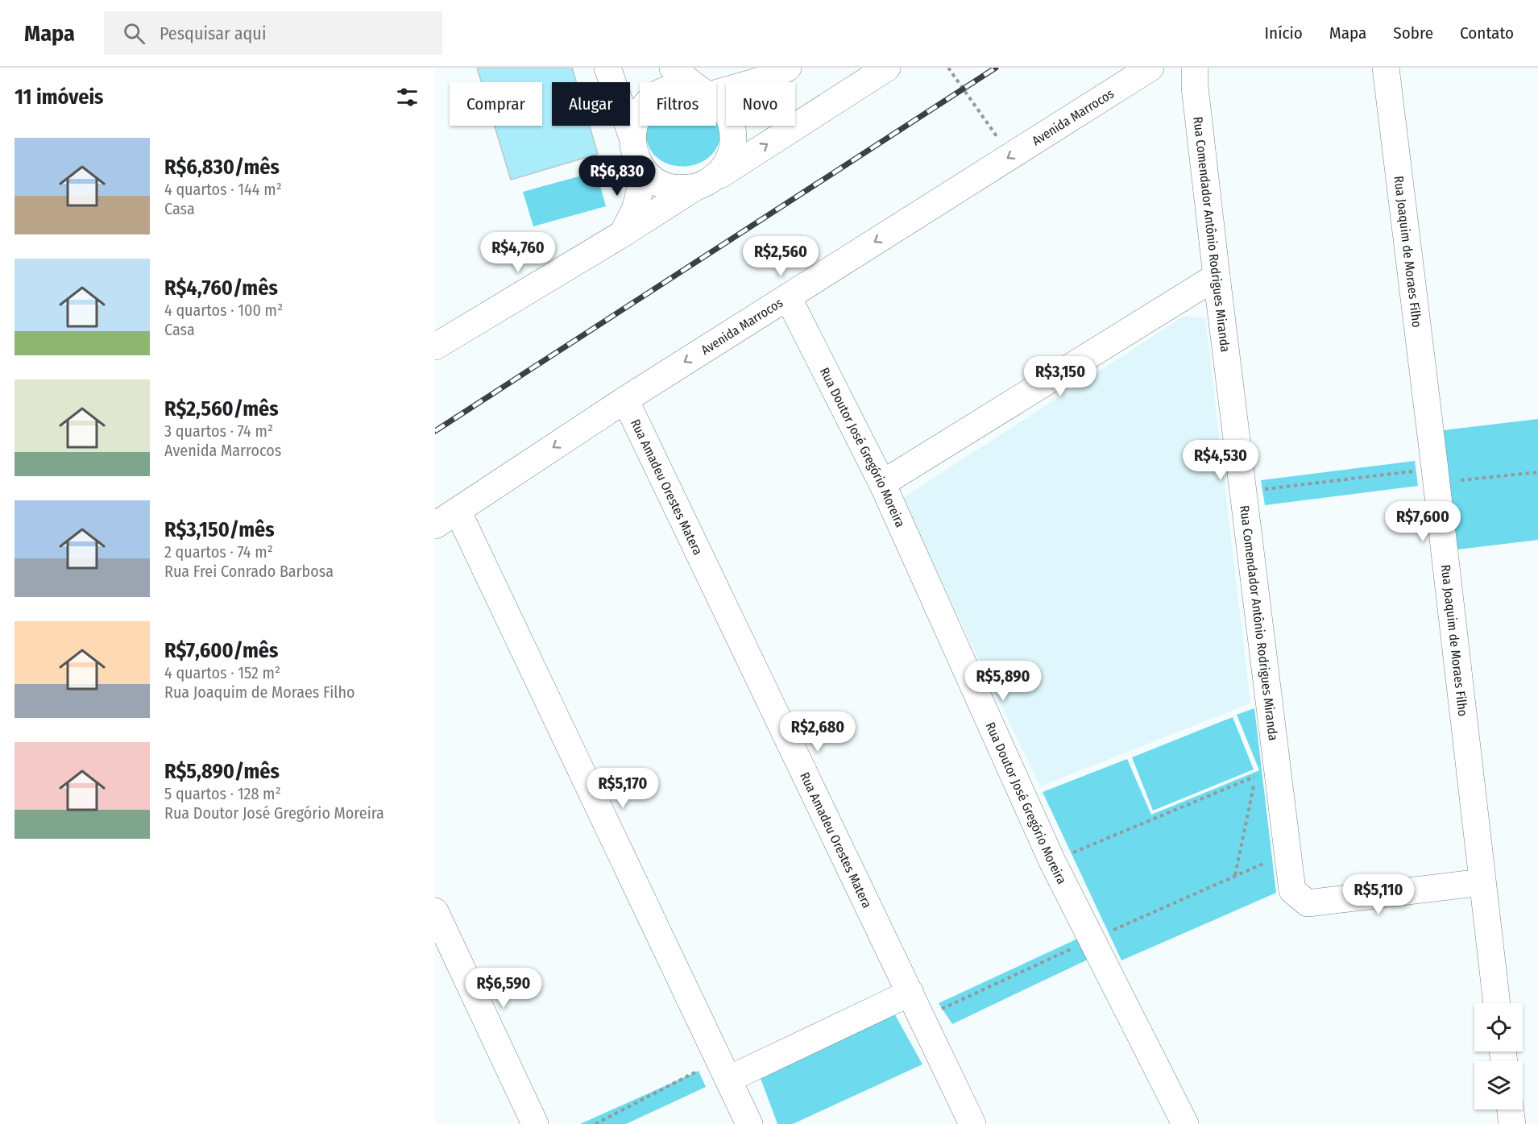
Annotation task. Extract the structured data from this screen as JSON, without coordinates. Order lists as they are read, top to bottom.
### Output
{
  "streets": {
    "street": [
      "Avenida Marrocos",
      "Rua Comendador Antônio Rodrigues Miranda",
      "Rua Joaquim de Moraes Filho",
      "Rua Doutor José Gregório Moreira",
      "Rua Amadeu Orestes Matera"
    ]
  },
  "crossings": [
    ["Avenida Marrocos", "Rua Doutor José Gregório Moreira"],
    ["Avenida Marrocos", "Rua Amadeu Orestes Matera"],
    ["Rua Comendador Antônio Rodrigues Miranda", "Rua Joaquim de Moraes Filho"]
  ],
  "page": {
    "header": "Mapa",
    "search": "Pesquisar aqui",
    "nav": [
      "Início",
      "Mapa",
      "Sobre",
      "Contato"
    ],
    "heading": "11 imóveis",
    "chip": [
      "Comprar",
      "Alugar",
      "Filtros",
      "Novo"
    ],
    "list": [
      {
        "name": "R$6,830/mês",
        "note": "4 quartos · 144 m² · Casa"
      },
      {
        "name": "R$4,760/mês",
        "note": "4 quartos · 100 m² · Casa"
      },
      {
        "name": "R$2,560/mês",
        "note": "3 quartos · 74 m² · Avenida Marrocos"
      },
      {
        "name": "R$3,150/mês",
        "note": "2 quartos · 74 m² · Rua Frei Conrado Barbosa"
      },
      {
        "name": "R$7,600/mês",
        "note": "4 quartos · 152 m² · Rua Joaquim de Moraes Filho"
      },
      {
        "name": "R$5,890/mês",
        "note": "5 quartos · 128 m² · Rua Doutor José Gregório Moreira"
      }
    ],
    "price": [
      "R$6,830",
      "R$4,760",
      "R$2,560",
      "R$3,150",
      "R$4,530",
      "R$7,600",
      "R$5,890",
      "R$2,680",
      "R$5,170",
      "R$5,110",
      "R$6,590"
    ]
  }
}
